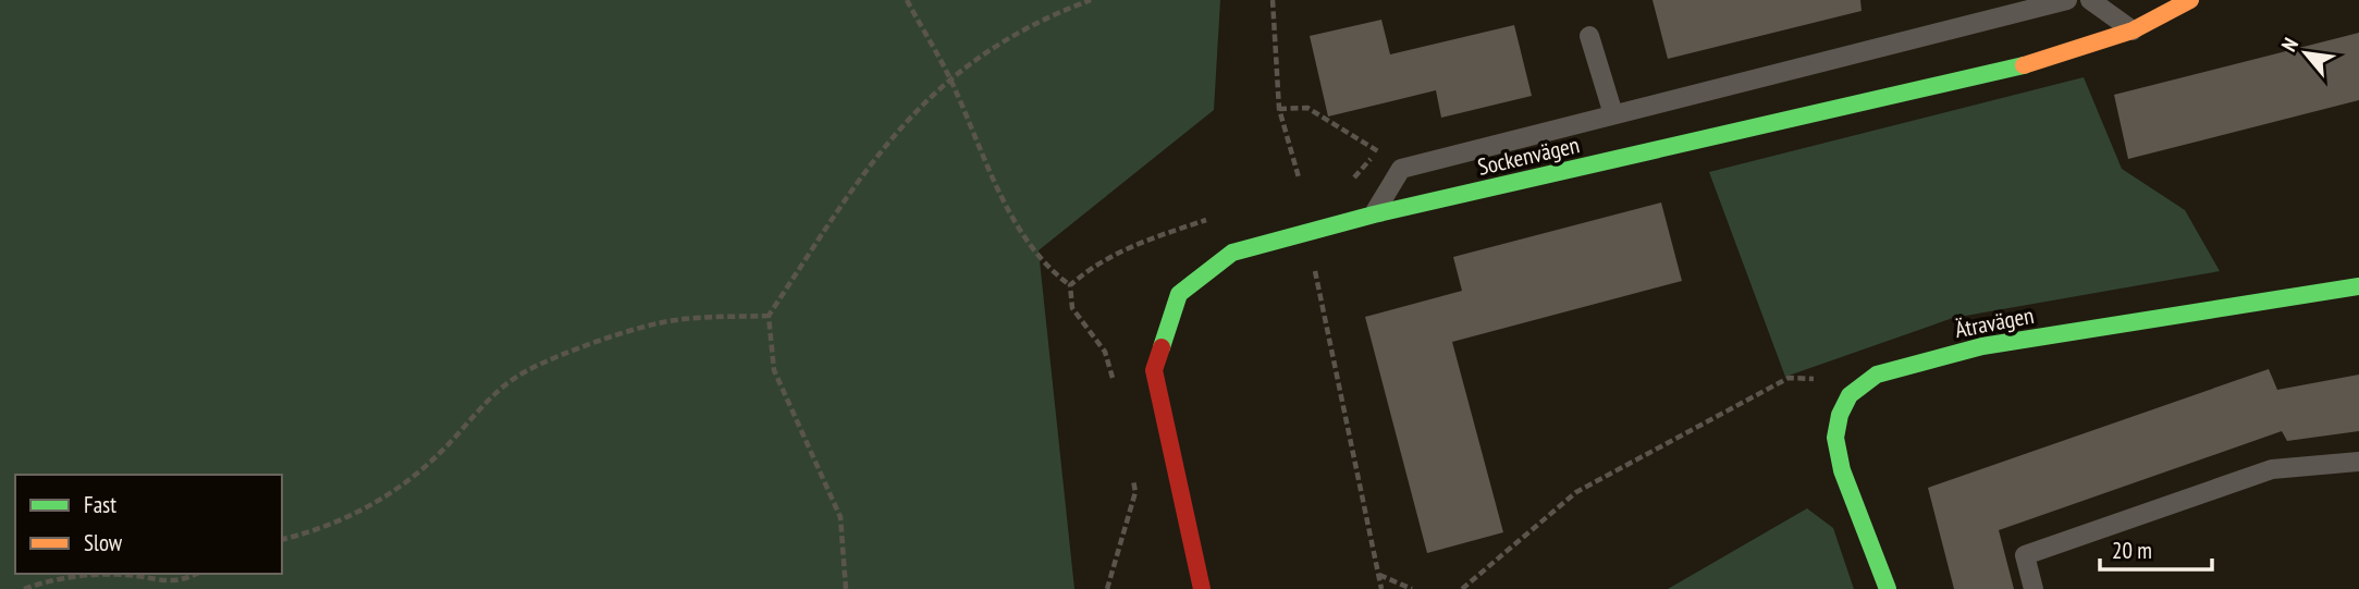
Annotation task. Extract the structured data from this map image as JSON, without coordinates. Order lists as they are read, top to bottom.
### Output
{
  "streets": {
    "street": ["Sockenvägen", "Ätravägen"]
  },
  "legend": ["Fast", "Slow"],
  "scale_bar": "20 m",
  "north": "top left"
}
